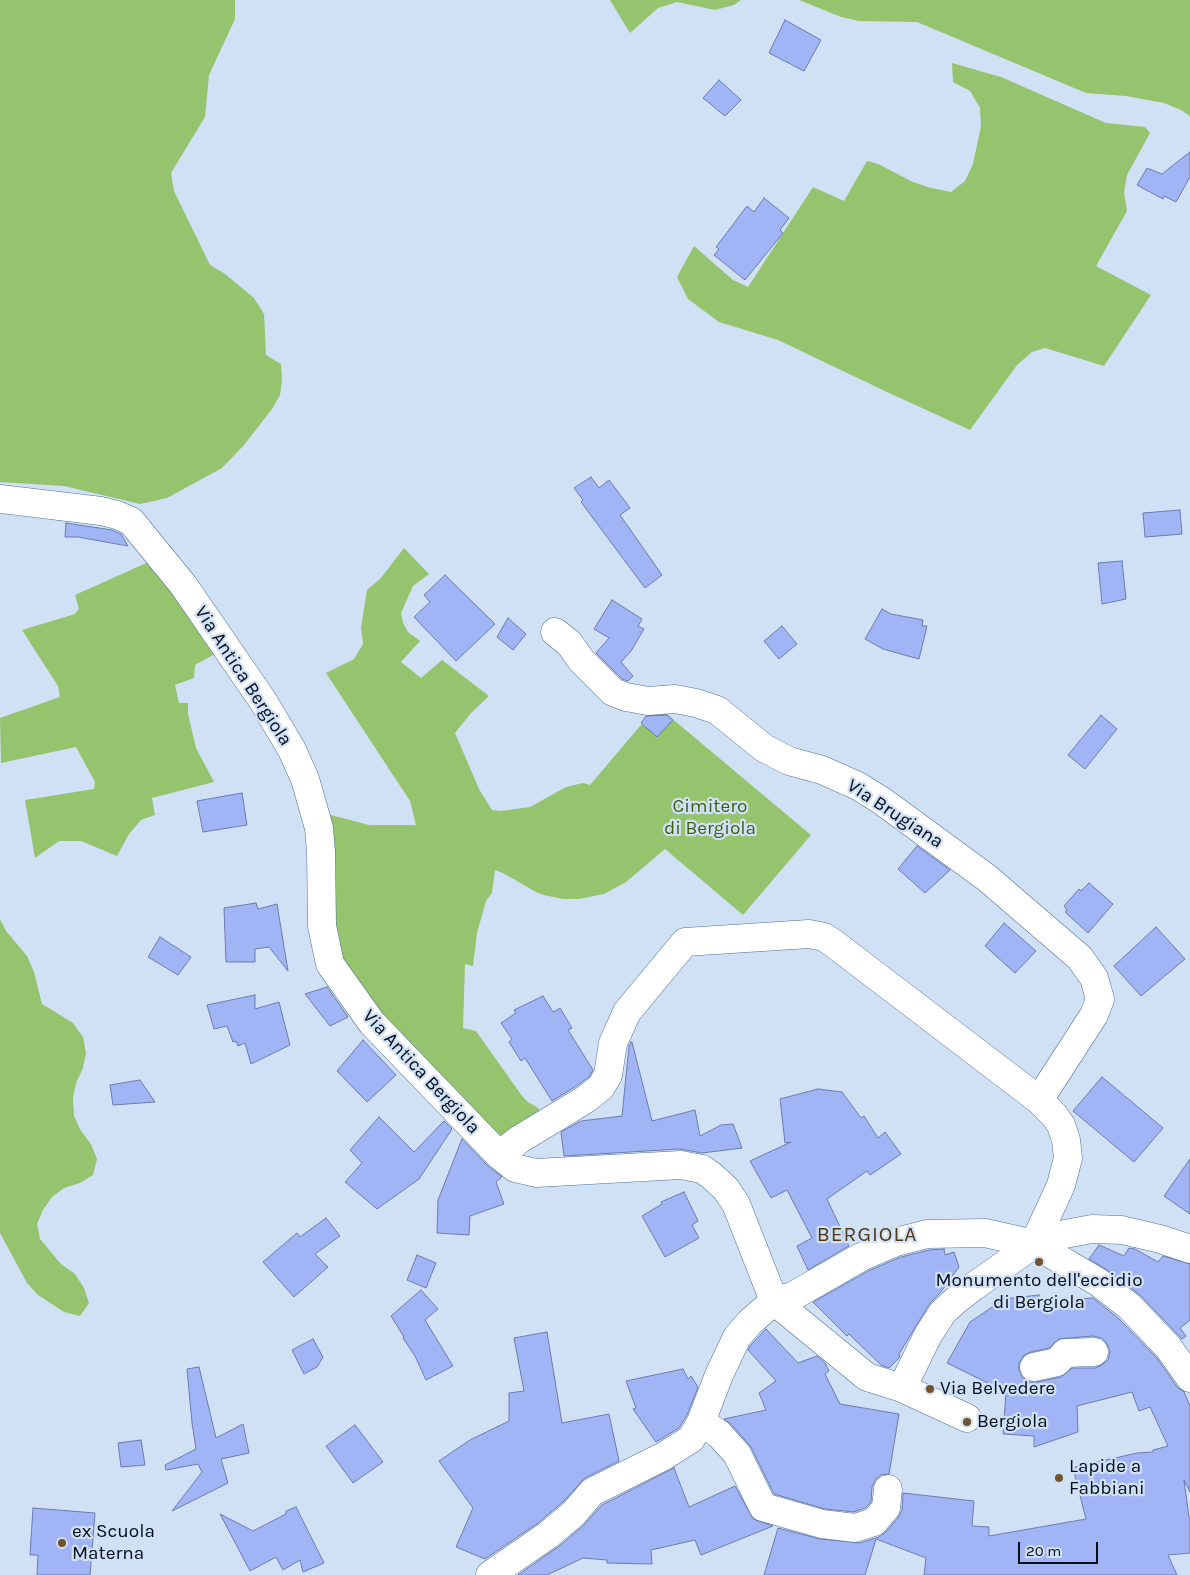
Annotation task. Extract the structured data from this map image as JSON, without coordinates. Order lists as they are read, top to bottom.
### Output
{
  "streets": {
    "street": ["Via Antica Bergiola", "Via Brugiana"]
  },
  "districts": ["BERGIOLA"],
  "parks": ["Cimitero di Bergiola"],
  "places": [
    "Monumento dell'eccidio di Bergiola",
    "Via Belvedere",
    "Bergiola",
    "Lapide a Fabbiani",
    "ex Scuola Materna"
  ],
  "scale_bar": "20 m"
}
